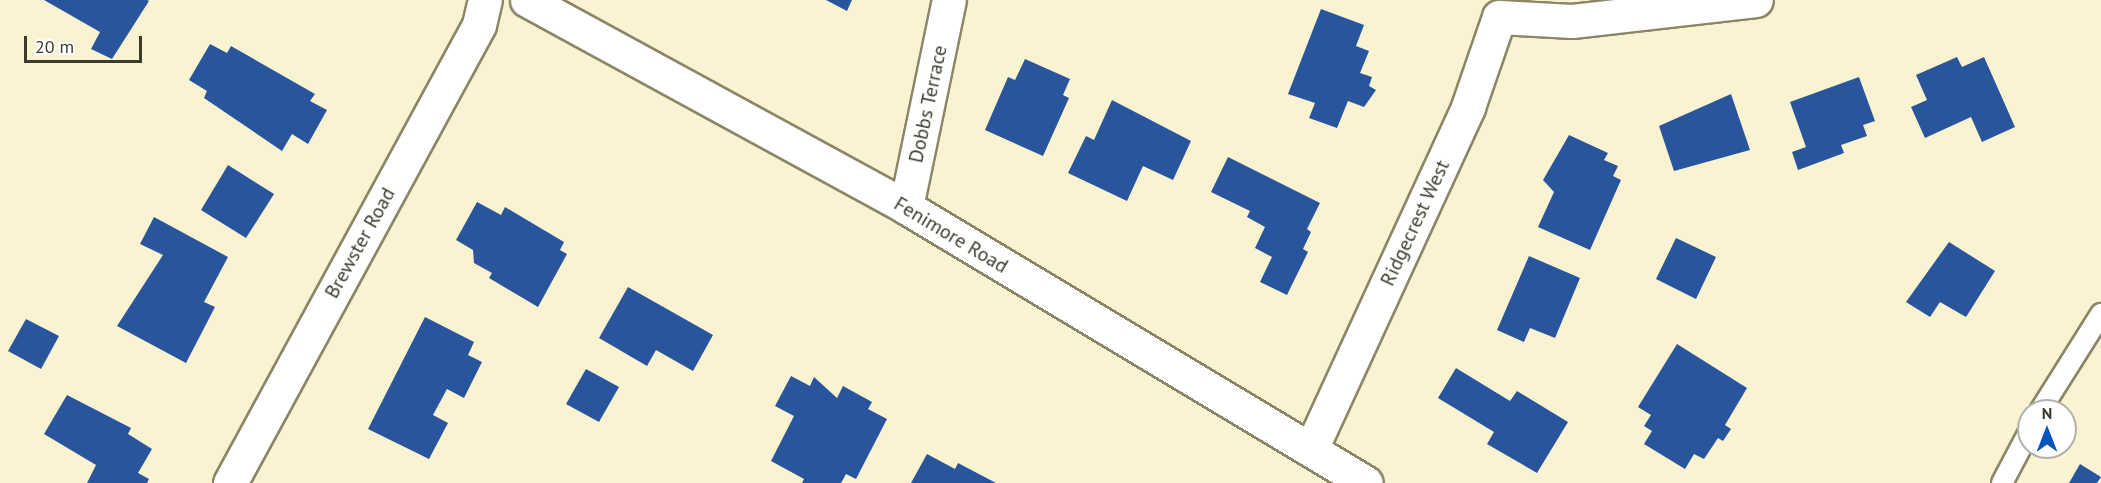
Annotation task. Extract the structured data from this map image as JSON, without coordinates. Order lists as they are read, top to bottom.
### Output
{
  "streets": {
    "street": [
      "Dobbs Terrace",
      "Ridgecrest West",
      "Fenimore Road",
      "Brewster Road"
    ]
  },
  "crossings": [
    ["Dobbs Terrace", "Fenimore Road"],
    ["Ridgecrest West", "Fenimore Road"]
  ],
  "scale_bar": "20 m",
  "north": "top"
}
